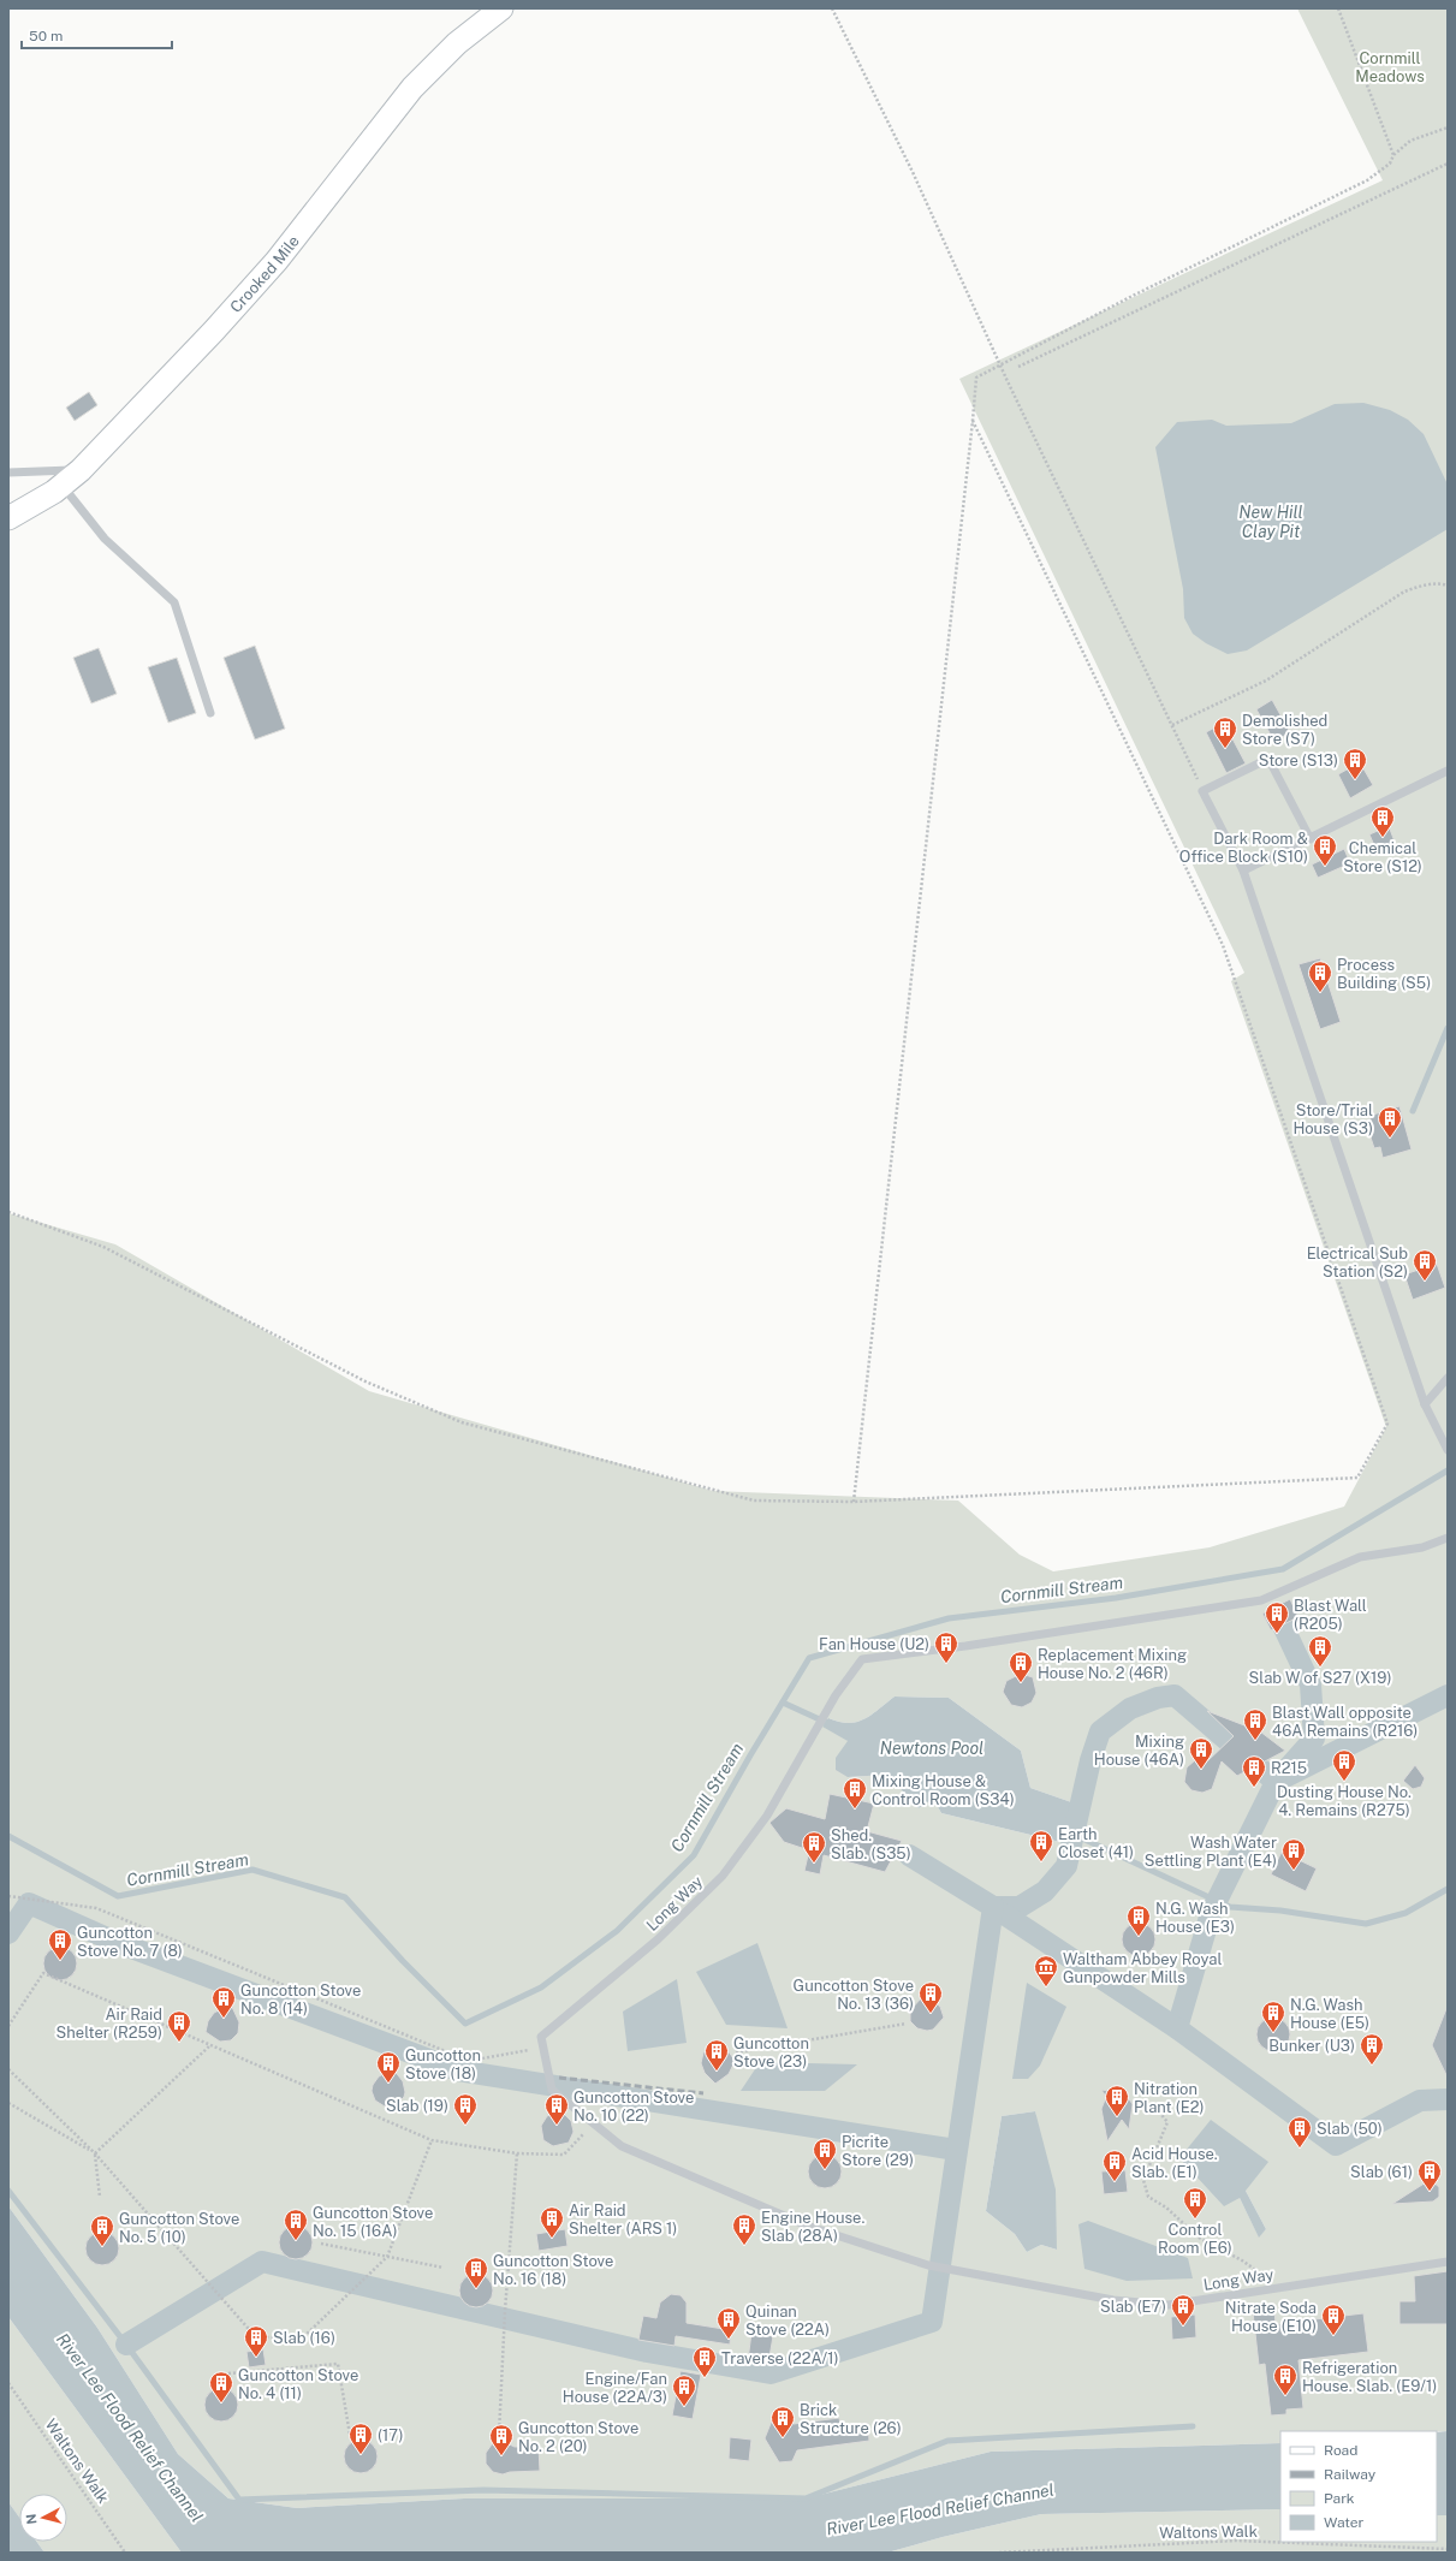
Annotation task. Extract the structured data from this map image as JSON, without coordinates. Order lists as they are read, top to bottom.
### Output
{
  "streets": {
    "main road": ["Crooked Mile"],
    "lane": ["Long Way"],
    "path": ["Waltons Walk"]
  },
  "water": [
    "New Hill Clay Pit",
    "Cornmill Stream",
    "Newtons Pool",
    "River Lee Flood Relief Channel"
  ],
  "parks": ["Cornmill Meadows"],
  "places": {
    "building": [
      "Demolished Store (S7)",
      "Store (S13)",
      "Chemical Store (S12)",
      "Dark Room & Office Block (S10)",
      "Process Building (S5)",
      "Store/Trial House (S3)",
      "Electrical Sub Station (S2)",
      "Blast Wall (R205)",
      "Fan House (U2)",
      "Slab W of S27 (X19)",
      "Replacement Mixing House No. 2 (46R)",
      "Blast Wall opposite 46A Remains (R216)",
      "Mixing House (46A)",
      "Dusting House No. 4. Remains (R275)",
      "R215",
      "Mixing House & Control Room (S34)",
      "Earth Closet (41)",
      "Shed. Slab. (S35)",
      "Wash Water Settling Plant (E4)",
      "N.G. Wash House (E3)",
      "Guncotton Stove No. 7 (8)",
      "Guncotton Stove No. 13 (36)",
      "Guncotton Stove No. 8 (14)",
      "N.G. Wash House (E5)",
      "Air Raid Shelter (R259)",
      "Bunker (U3)",
      "Guncotton Stove (23)",
      "Guncotton Stove (18)",
      "Nitration Plant (E2)",
      "Slab (19)",
      "Guncotton Stove No. 10 (22)",
      "Slab (50)",
      "Picrite Store (29)",
      "Acid House. Slab. (E1)",
      "Slab (61)",
      "Control Room (E6)",
      "Air Raid Shelter (ARS 1)",
      "Guncotton Stove No. 15 (16A)",
      "Engine House. Slab (28A)",
      "Guncotton Stove No. 5 (10)",
      "Guncotton Stove No. 16 (18)",
      "Slab (E7)",
      "Nitrate Soda House (E10)",
      "Quinan Stove (22A)",
      "Slab (16)",
      "Traverse (22A/1)",
      "Refrigeration House. Slab. (E9/1)",
      "Guncotton Stove No. 4 (11)",
      "Engine/Fan House (22A/3)",
      "Brick Structure (26)",
      "(17)",
      "Guncotton Stove No. 2 (20)"
    ],
    "museum": ["Waltham Abbey Royal Gunpowder Mills"]
  },
  "legend": [
    "Road",
    "Railway",
    "Park",
    "Water"
  ],
  "scale_bar": "50 m",
  "north": "left"
}
